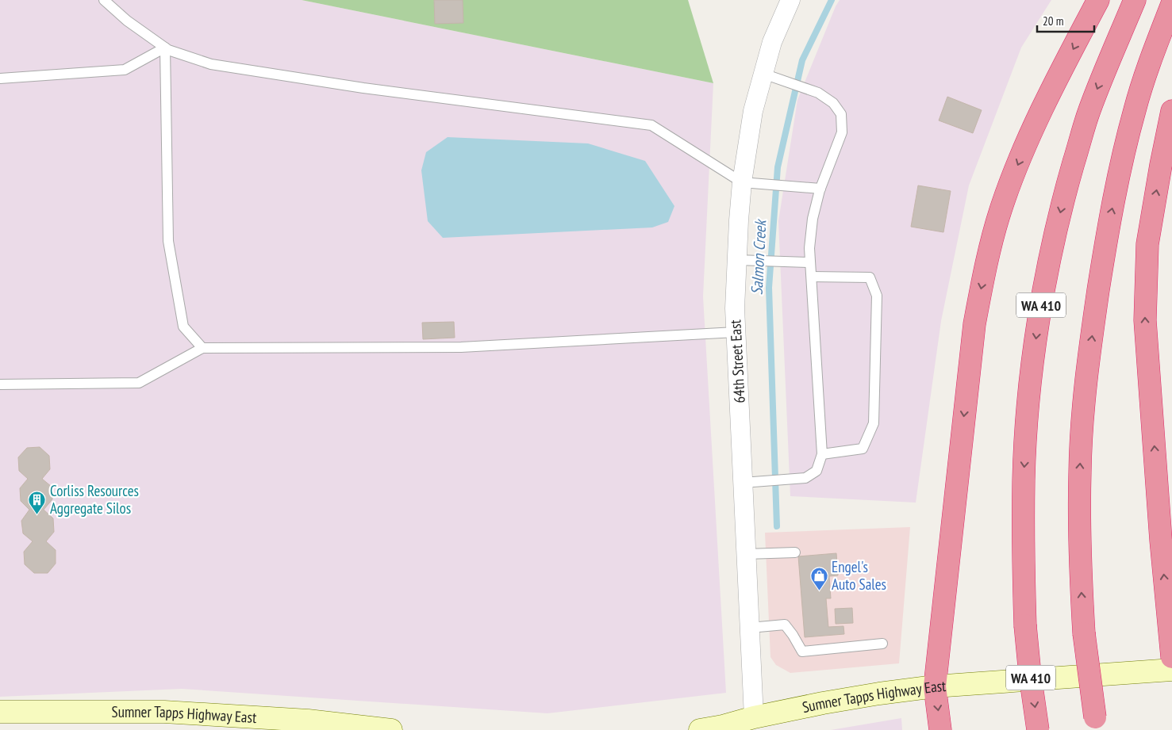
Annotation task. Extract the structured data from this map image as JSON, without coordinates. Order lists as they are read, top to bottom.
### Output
{
  "streets": {
    "highway": ["WA 410"],
    "street": ["64th Street East", "Sumner Tapps Highway East"]
  },
  "crossings": [
    ["64th Street East", "Sumner Tapps Highway East"]
  ],
  "water": ["Salmon Creek"],
  "places": {
    "building": ["Corliss Resources Aggregate Silos"],
    "shop": ["Engel's Auto Sales"]
  },
  "scale_bar": "20 m"
}
